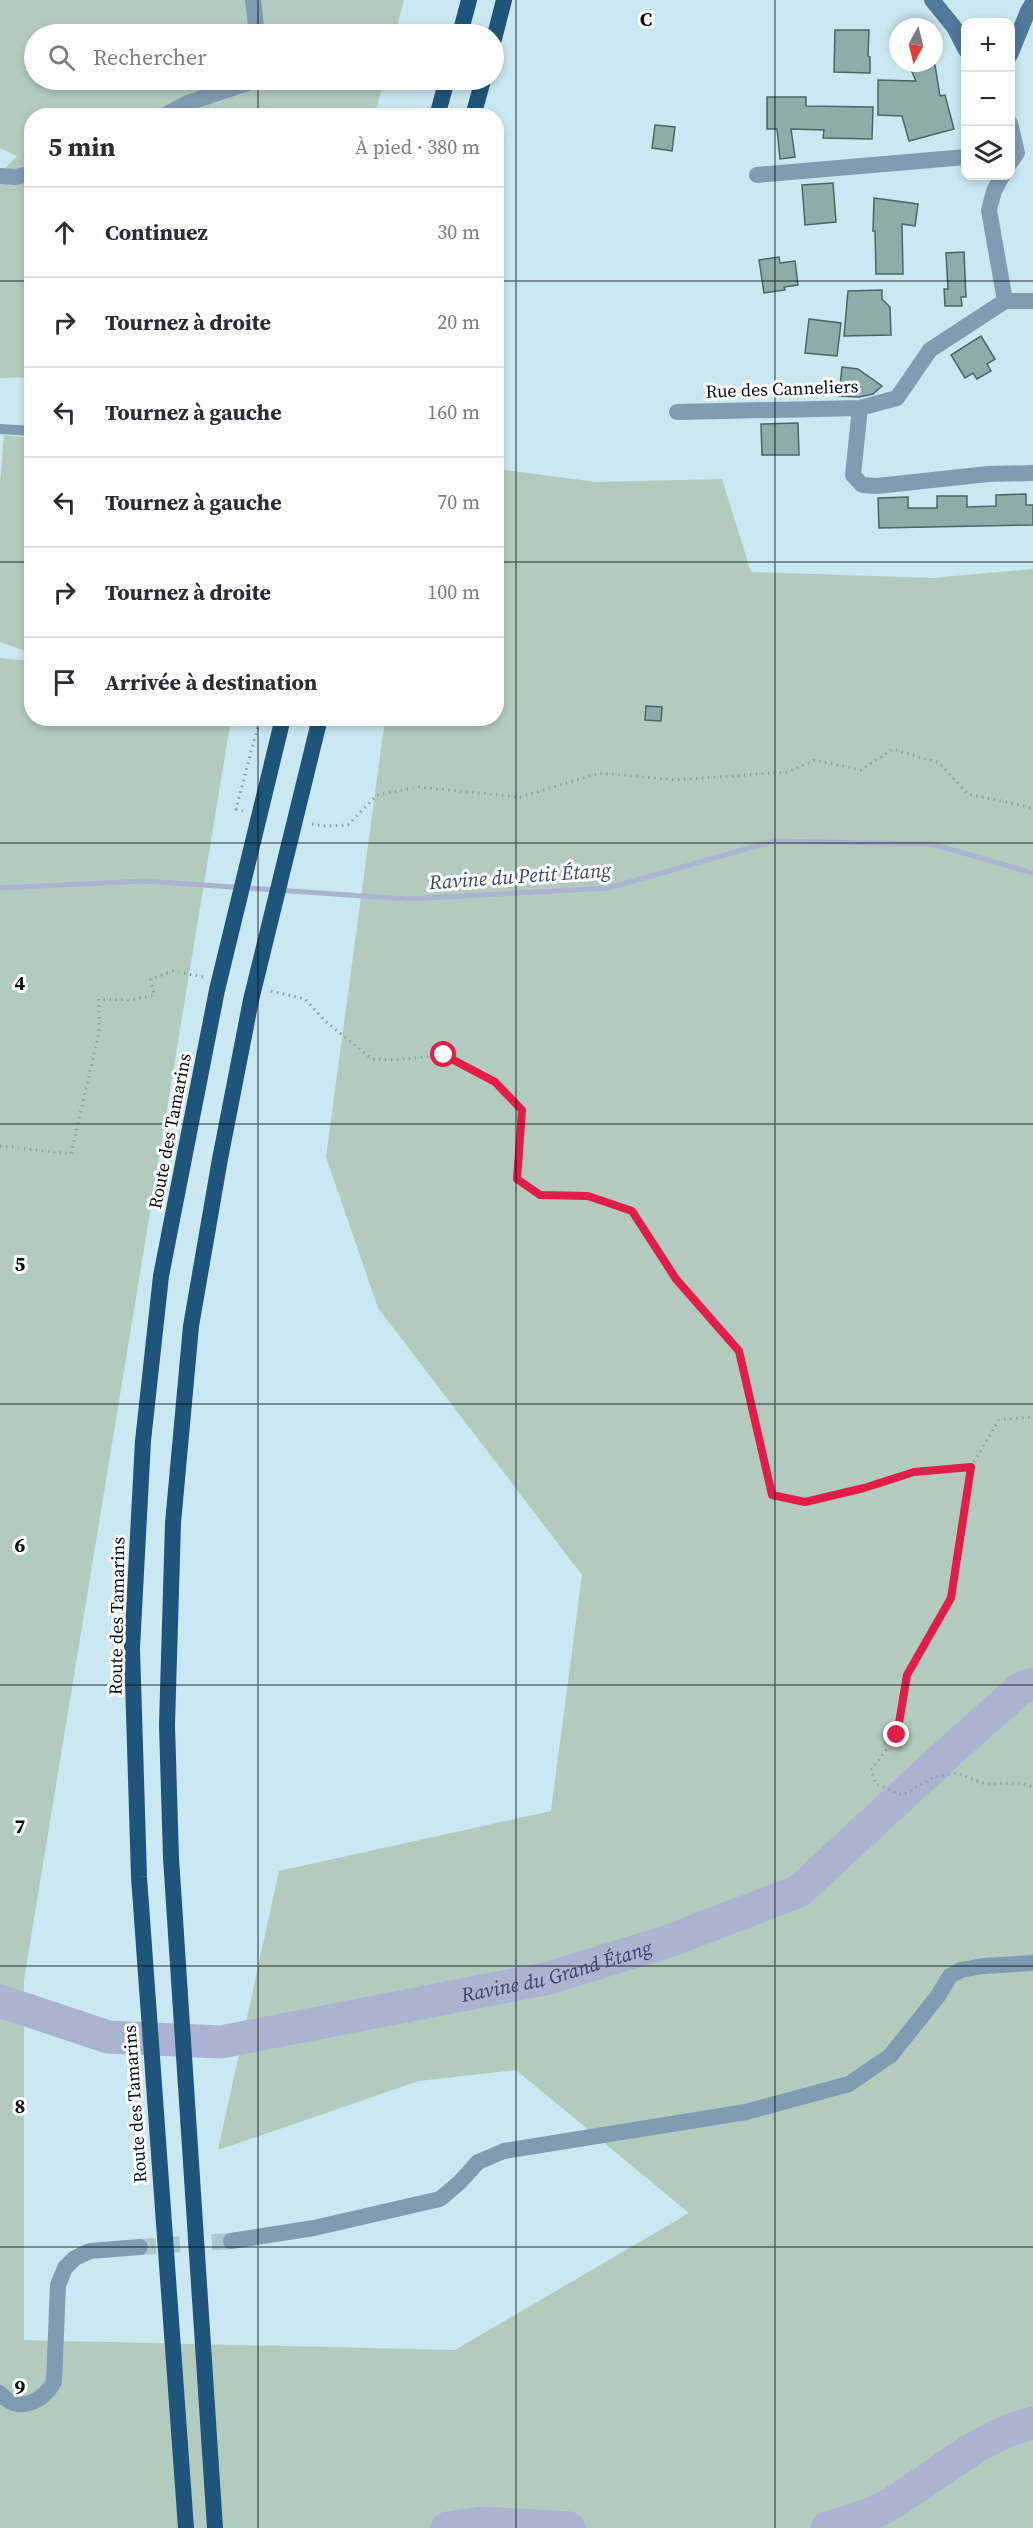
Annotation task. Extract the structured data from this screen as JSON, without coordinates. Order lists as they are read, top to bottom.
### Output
{
  "streets": {
    "highway": ["Route des Tamarins"],
    "street": ["Rue des Canneliers"]
  },
  "water": ["Ravine du Petit Étang", "Ravine du Grand Étang"],
  "north": "bottom",
  "page": {
    "map_buttons": ["+", "−"],
    "search": "Rechercher",
    "heading": ["5 min", "À pied · 380 m"],
    "list": [
      ["Continuez", "30 m"],
      ["Tournez à droite", "20 m"],
      ["Tournez à gauche", "160 m"],
      ["Tournez à gauche", "70 m"],
      ["Tournez à droite", "100 m"],
      "Arrivée à destination"
    ]
  },
  "grid": {
    "columns": ["C"],
    "rows": [
      "4",
      "5",
      "6",
      "7",
      "8",
      "9"
    ]
  }
}
